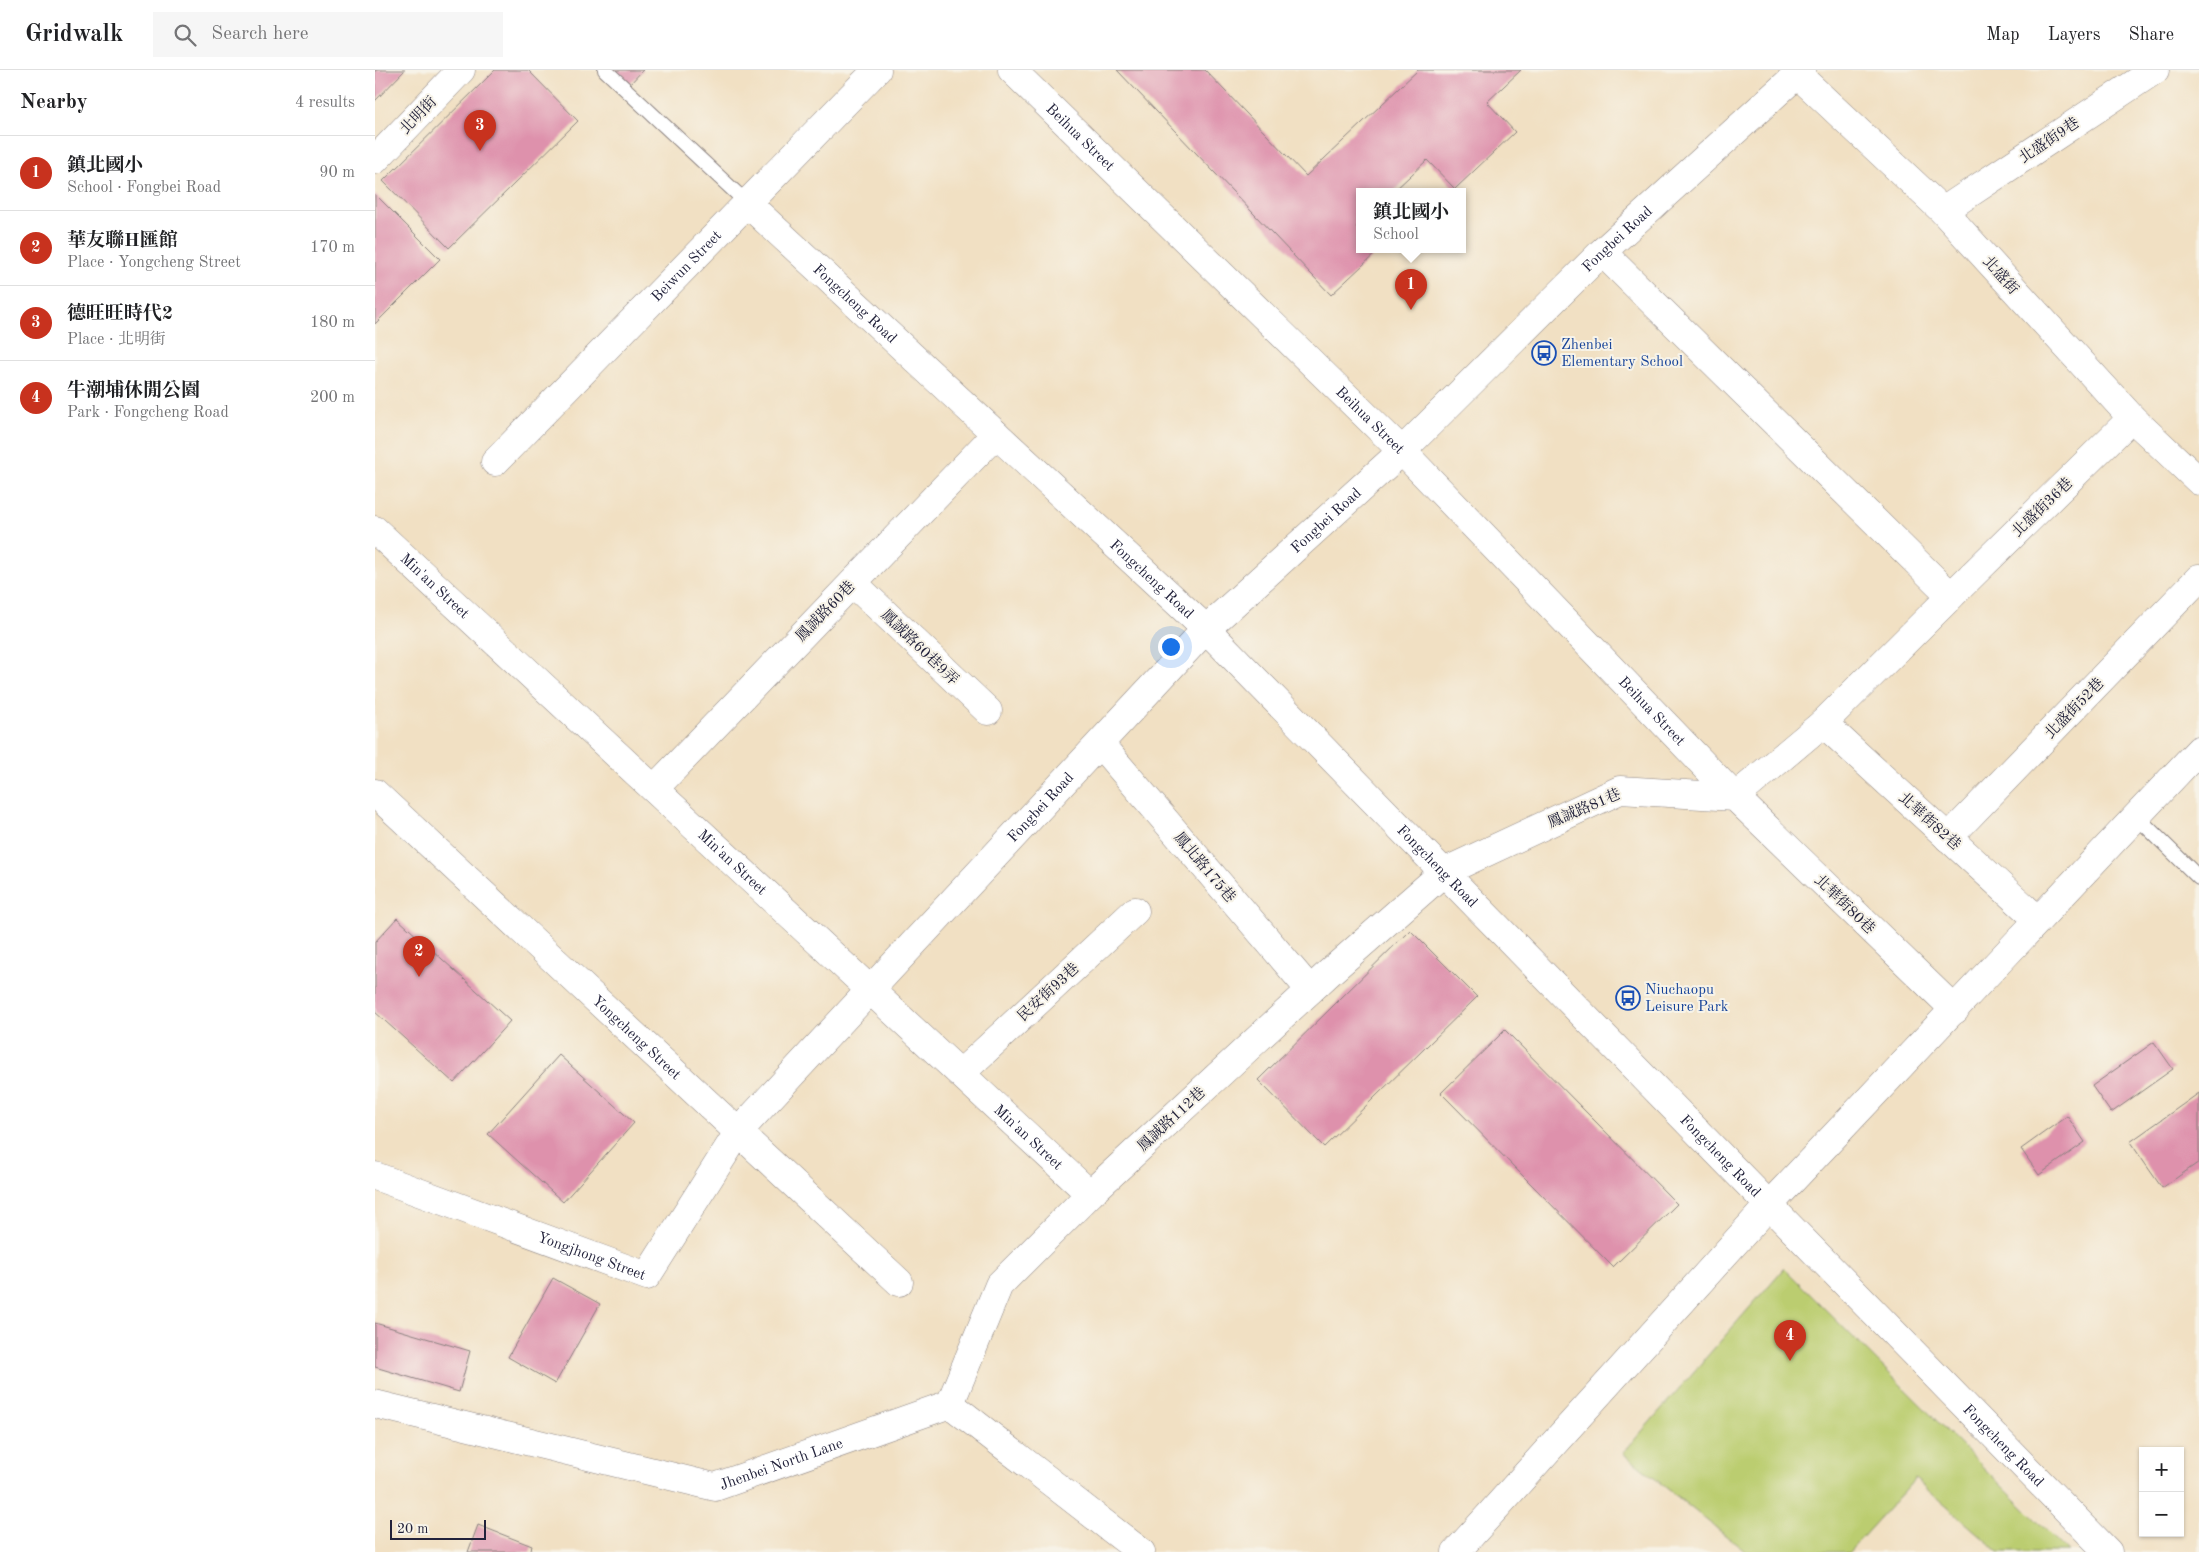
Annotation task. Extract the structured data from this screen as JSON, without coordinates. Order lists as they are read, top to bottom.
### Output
{
  "streets": {
    "street": [
      "北明街",
      "Beihua Street",
      "北盛街9巷",
      "Fongbei Road",
      "Beiwun Street",
      "北盛街",
      "Fongcheng Road",
      "北盛街36巷",
      "Min'an Street",
      "鳳誠路60巷",
      "鳳誠路60巷9弄",
      "北盛街52巷",
      "鳳誠路81巷",
      "北華街82巷",
      "鳳北路175巷",
      "北華街80巷",
      "民安街93巷",
      "Yongcheng Street",
      "鳳誠路112巷",
      "Yongjhong Street",
      "Jhenbei North Lane"
    ]
  },
  "crossings": [
    ["Beihua Street", "Fongbei Road"],
    ["Beihua Street", "鳳誠路81巷"],
    ["Beihua Street", "北華街80巷"],
    ["北盛街9巷", "北盛街"],
    ["Fongbei Road", "北盛街"],
    ["Fongbei Road", "Fongcheng Road"],
    ["Fongbei Road", "Min'an Street"],
    ["Fongbei Road", "鳳北路175巷"],
    ["Fongbei Road", "Yongcheng Street"],
    ["Fongbei Road", "Yongjhong Street"],
    ["Beiwun Street", "Fongcheng Road"],
    ["北盛街", "北盛街36巷"],
    ["Fongcheng Road", "鳳誠路60巷"],
    ["Fongcheng Road", "鳳誠路81巷"],
    ["Fongcheng Road", "鳳誠路112巷"],
    ["Min'an Street", "鳳誠路60巷"],
    ["Min'an Street", "民安街93巷"],
    ["Min'an Street", "鳳誠路112巷"],
    ["鳳誠路60巷", "鳳誠路60巷9弄"],
    ["北盛街52巷", "北華街82巷"],
    ["鳳誠路81巷", "北華街80巷"],
    ["鳳誠路81巷", "鳳誠路112巷"],
    ["鳳北路175巷", "鳳誠路112巷"],
    ["Yongcheng Street", "Yongjhong Street"],
    ["鳳誠路112巷", "Jhenbei North Lane"]
  ],
  "places": {
    "bus stop": ["Zhenbei Elementary School", "Niuchaopu Leisure Park"]
  },
  "scale_bar": "20 m",
  "page": {
    "header": "Gridwalk",
    "search": "Search here",
    "nav": ["Map", "Layers", "Share"],
    "heading": ["Nearby", "4 results"],
    "pins": [
      "3",
      "1",
      "2",
      "4"
    ],
    "list": [
      {
        "mark": "1",
        "name": "鎮北國小",
        "note": "School · Fongbei Road",
        "value": "90 m"
      },
      {
        "mark": "2",
        "name": "華友聯H匯館",
        "note": "Place · Yongcheng Street",
        "value": "170 m"
      },
      {
        "mark": "3",
        "name": "德旺旺時代2",
        "note": "Place · 北明街",
        "value": "180 m"
      },
      {
        "mark": "4",
        "name": "牛潮埔休閒公園",
        "note": "Park · Fongcheng Road",
        "value": "200 m"
      }
    ],
    "popup": ["鎮北國小", "School"],
    "map_buttons": ["+", "−"],
    "scale": "20 m"
  }
}
